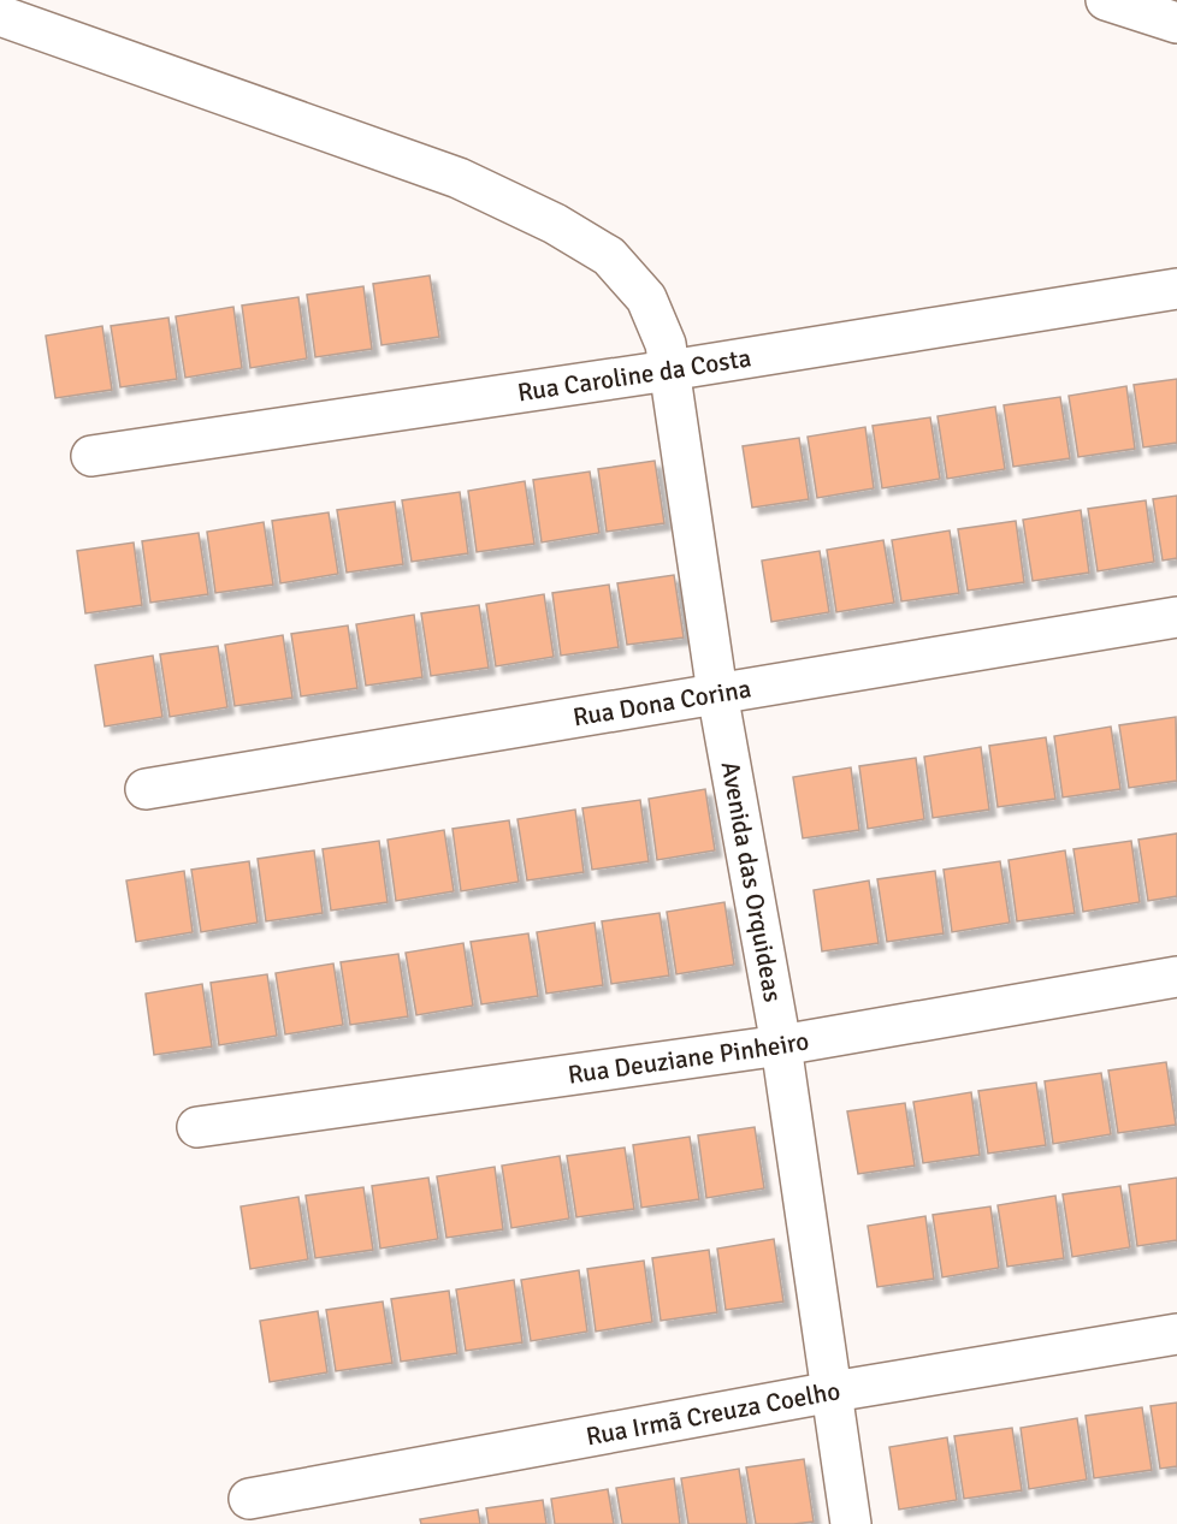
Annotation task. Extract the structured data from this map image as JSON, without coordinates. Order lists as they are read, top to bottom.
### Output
{
  "streets": {
    "street": [
      "Rua Caroline da Costa",
      "Rua Dona Corina",
      "Avenida das Orquideas",
      "Rua Deuziane Pinheiro",
      "Rua Irmã Creuza Coelho"
    ]
  },
  "crossings": [
    ["Rua Caroline da Costa", "Avenida das Orquideas"],
    ["Rua Dona Corina", "Avenida das Orquideas"],
    ["Avenida das Orquideas", "Rua Deuziane Pinheiro"],
    ["Avenida das Orquideas", "Rua Irmã Creuza Coelho"]
  ]
}
